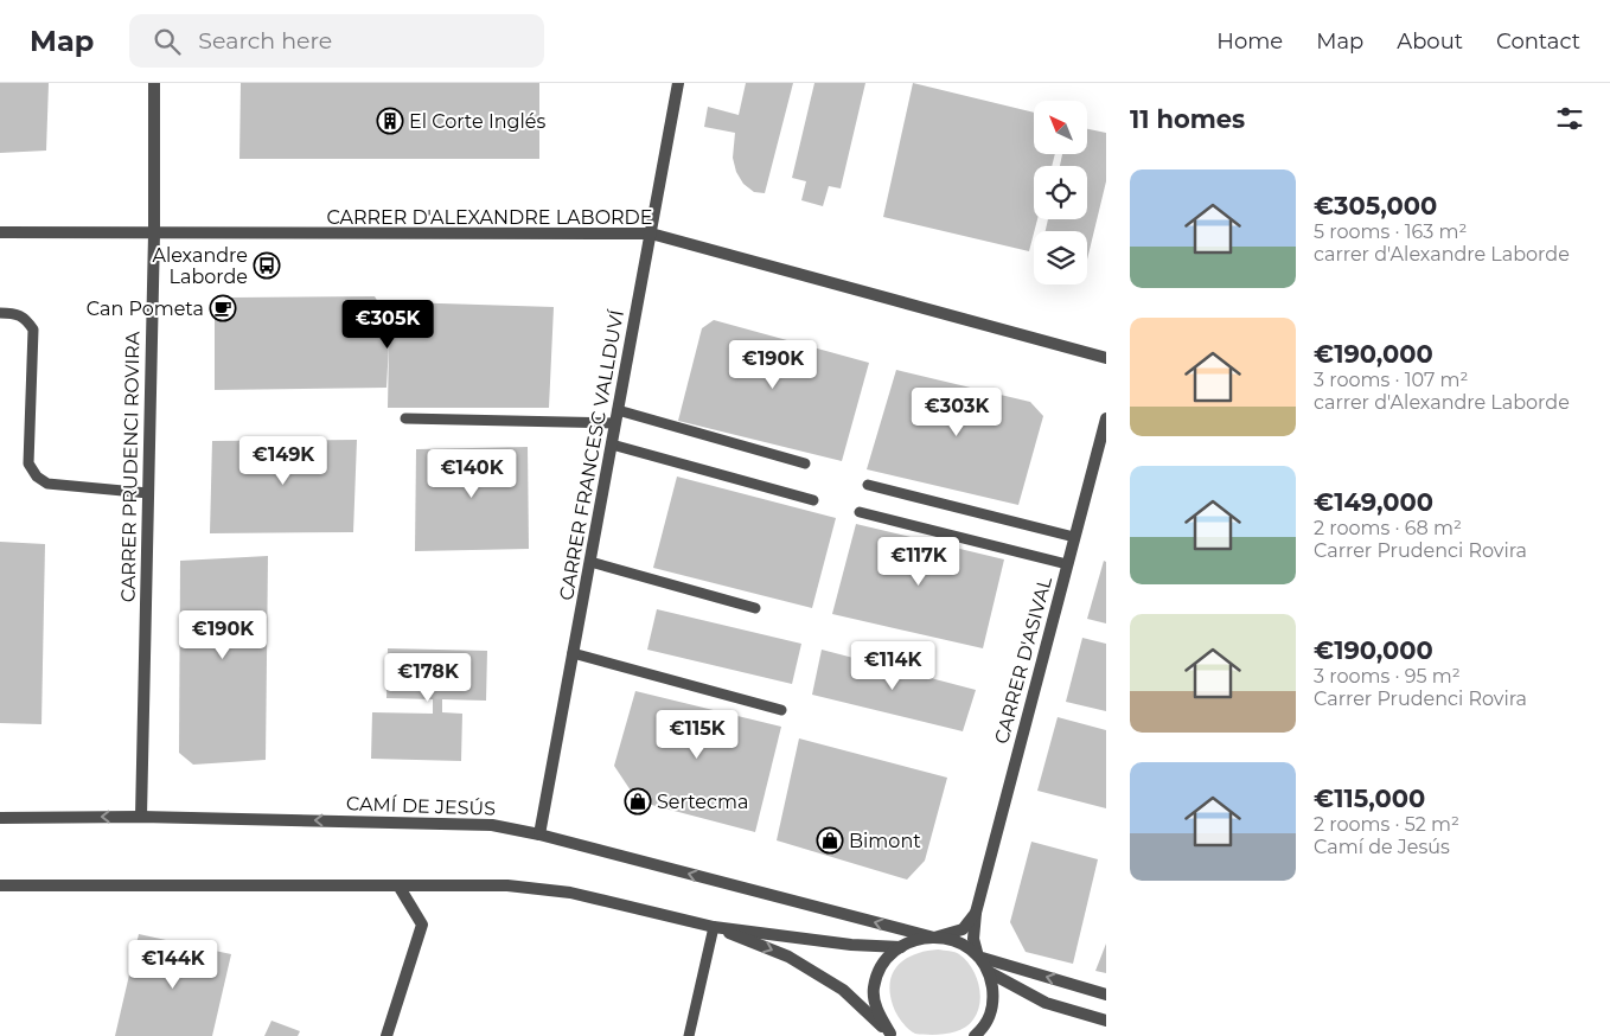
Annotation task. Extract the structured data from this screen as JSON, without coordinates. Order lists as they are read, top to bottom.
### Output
{
  "streets": {
    "street": [
      "CARRER D'ALEXANDRE LABORDE",
      "CARRER FRANCESC VALLDUVÍ",
      "CARRER PRUDENCI ROVIRA",
      "CARRER D'ASIVAL",
      "CAMÍ DE JESÚS"
    ]
  },
  "crossings": [
    ["CARRER D'ALEXANDRE LABORDE", "CARRER FRANCESC VALLDUVÍ"],
    ["CARRER D'ALEXANDRE LABORDE", "CARRER PRUDENCI ROVIRA"],
    ["CARRER FRANCESC VALLDUVÍ", "CAMÍ DE JESÚS"],
    ["CARRER PRUDENCI ROVIRA", "CAMÍ DE JESÚS"],
    ["CARRER D'ASIVAL", "CAMÍ DE JESÚS"]
  ],
  "places": {
    "building": ["El Corte Inglés"],
    "bus stop": ["Alexandre Laborde"],
    "cafe": ["Can Pometa"],
    "shop": ["Sertecma", "Bimont"]
  },
  "north": "top left",
  "page": {
    "header": "Map",
    "search": "Search here",
    "nav": [
      "Home",
      "Map",
      "About",
      "Contact"
    ],
    "heading": "11 homes",
    "list": [
      {
        "name": "€305,000",
        "note": "5 rooms · 163 m² · carrer d'Alexandre Laborde"
      },
      {
        "name": "€190,000",
        "note": "3 rooms · 107 m² · carrer d'Alexandre Laborde"
      },
      {
        "name": "€149,000",
        "note": "2 rooms · 68 m² · Carrer Prudenci Rovira"
      },
      {
        "name": "€190,000",
        "note": "3 rooms · 95 m² · Carrer Prudenci Rovira"
      },
      {
        "name": "€115,000",
        "note": "2 rooms · 52 m² · Camí de Jesús"
      }
    ],
    "price": [
      "€305K",
      "€190K",
      "€303K",
      "€149K",
      "€140K",
      "€117K",
      "€190K",
      "€114K",
      "€178K",
      "€115K",
      "€144K"
    ]
  }
}
